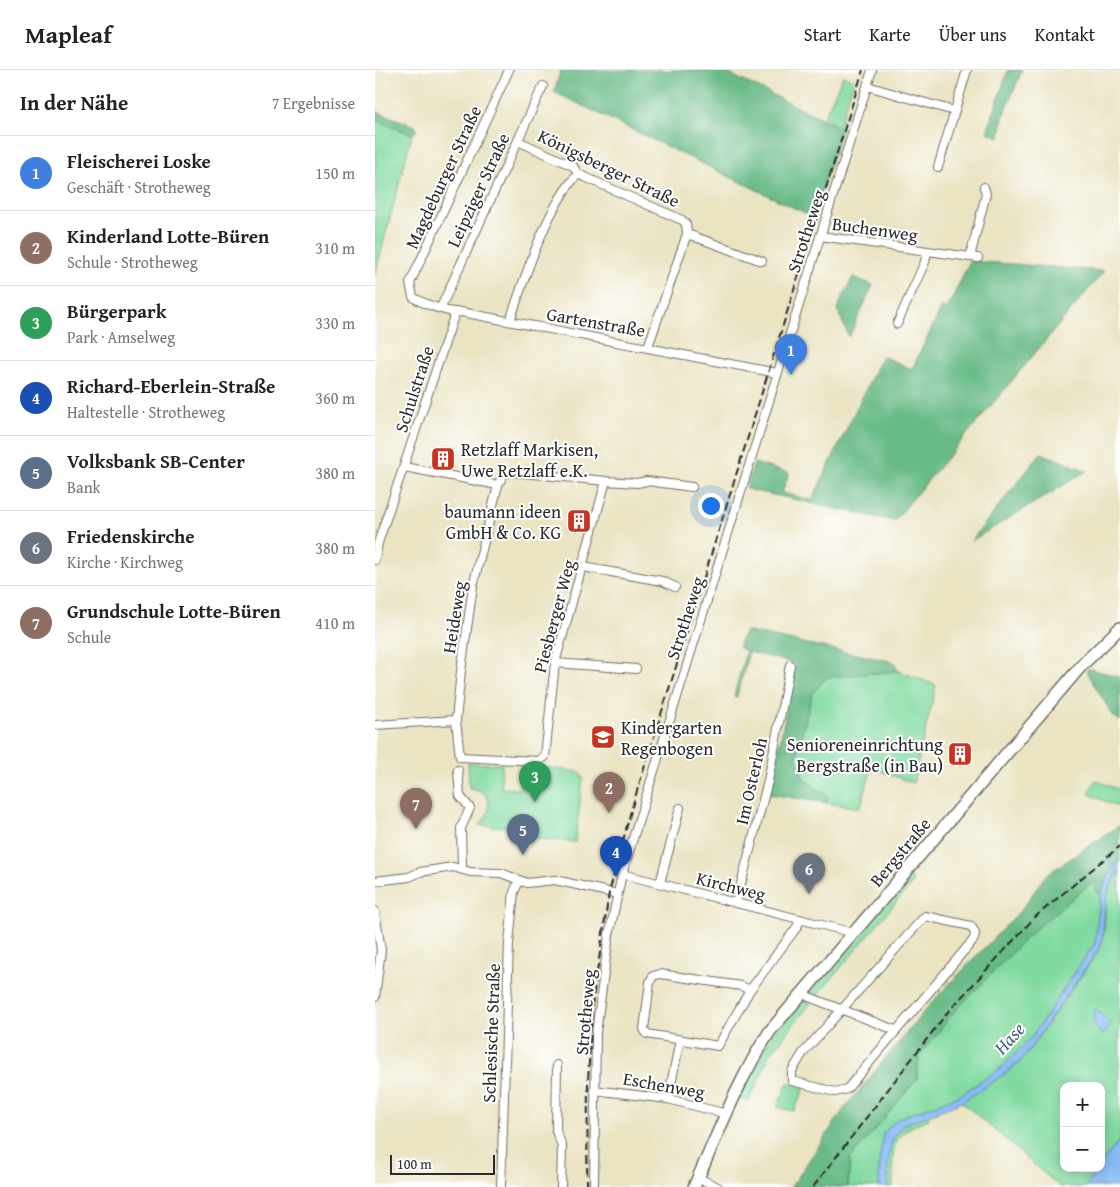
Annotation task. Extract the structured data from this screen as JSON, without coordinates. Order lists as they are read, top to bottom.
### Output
{
  "streets": {
    "street": [
      "Königsberger Straße",
      "Magdeburger Straße",
      "Leipziger Straße",
      "Buchenweg",
      "Strotheweg",
      "Gartenstraße",
      "Schulstraße",
      "Piesberger Weg",
      "Heideweg",
      "Im Osterloh",
      "Bergstraße",
      "Kirchweg",
      "Schlesische Straße",
      "Eschenweg"
    ]
  },
  "crossings": [
    ["Königsberger Straße", "Leipziger Straße"],
    ["Magdeburger Straße", "Gartenstraße"],
    ["Leipziger Straße", "Gartenstraße"],
    ["Buchenweg", "Strotheweg"],
    ["Strotheweg", "Gartenstraße"],
    ["Strotheweg", "Kirchweg"],
    ["Strotheweg", "Eschenweg"],
    ["Gartenstraße", "Schulstraße"],
    ["Piesberger Weg", "Heideweg"],
    ["Im Osterloh", "Kirchweg"],
    ["Bergstraße", "Kirchweg"],
    ["Bergstraße", "Eschenweg"]
  ],
  "water": ["Hase"],
  "places": {
    "building": ["Retzlaff Markisen, Uwe Retzlaff e.K.", "baumann ideen GmbH & Co. KG", "Senioreneinrichtung Bergstraße (in Bau)"],
    "school or university": ["Kindergarten Regenbogen"]
  },
  "scale_bar": "100 m",
  "page": {
    "header": "Mapleaf",
    "nav": [
      "Start",
      "Karte",
      "Über uns",
      "Kontakt"
    ],
    "heading": ["In der Nähe", "7 Ergebnisse"],
    "list": [
      {
        "mark": "1",
        "name": "Fleischerei Loske",
        "note": "Geschäft · Strotheweg",
        "value": "150 m"
      },
      {
        "mark": "2",
        "name": "Kinderland Lotte-Büren",
        "note": "Schule · Strotheweg",
        "value": "310 m"
      },
      {
        "mark": "3",
        "name": "Bürgerpark",
        "note": "Park · Amselweg",
        "value": "330 m"
      },
      {
        "mark": "4",
        "name": "Richard-Eberlein-Straße",
        "note": "Haltestelle · Strotheweg",
        "value": "360 m"
      },
      {
        "mark": "5",
        "name": "Volksbank SB-Center",
        "note": "Bank",
        "value": "380 m"
      },
      {
        "mark": "6",
        "name": "Friedenskirche",
        "note": "Kirche · Kirchweg",
        "value": "380 m"
      },
      {
        "mark": "7",
        "name": "Grundschule Lotte-Büren",
        "note": "Schule",
        "value": "410 m"
      }
    ],
    "pins": [
      "1",
      "3",
      "2",
      "7",
      "5",
      "4",
      "6"
    ],
    "map_buttons": ["+", "−"],
    "scale": "100 m"
  }
}
